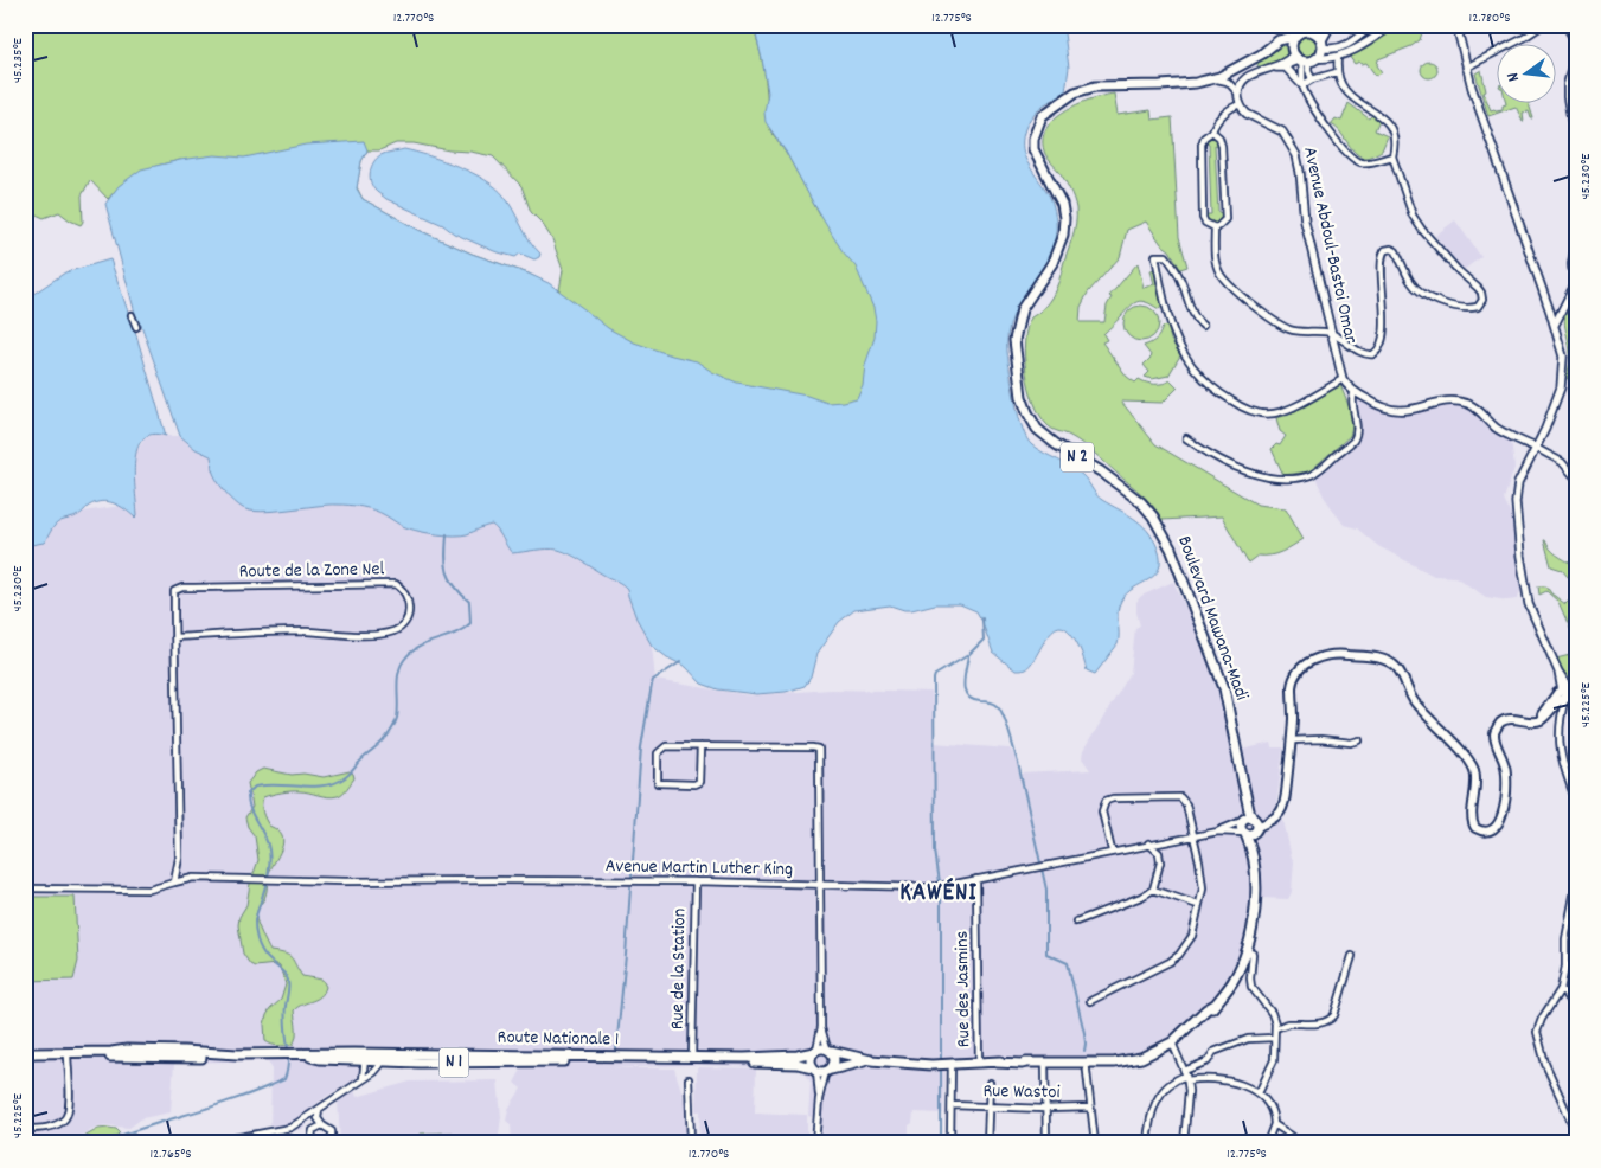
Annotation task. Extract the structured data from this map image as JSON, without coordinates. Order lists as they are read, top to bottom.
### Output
{
  "streets": {
    "main road": [
      "N 2",
      "Boulevard Mawana-Madi",
      "Route Nationale 1",
      "N 1"
    ],
    "street": [
      "Avenue Abdoul-Bastoi Omar",
      "Route de la Zone Nel",
      "Avenue Martin Luther King",
      "Rue de la Station",
      "Rue des Jasmins",
      "Rue Wastoi"
    ]
  },
  "crossings": [
    ["Route de la Zone Nel", "Avenue Martin Luther King"],
    ["Boulevard Mawana-Madi", "Avenue Martin Luther King"],
    ["Avenue Martin Luther King", "Rue de la Station"],
    ["Avenue Martin Luther King", "Rue des Jasmins"],
    ["Rue de la Station", "Route Nationale 1"]
  ],
  "districts": ["KAWÉNI"],
  "north": "left",
  "coordinates": [
    "12.770°S",
    "12.775°S",
    "12.780°S",
    "45.235°E",
    "45.230°E",
    "45.225°E",
    "12.765°S"
  ]
}
